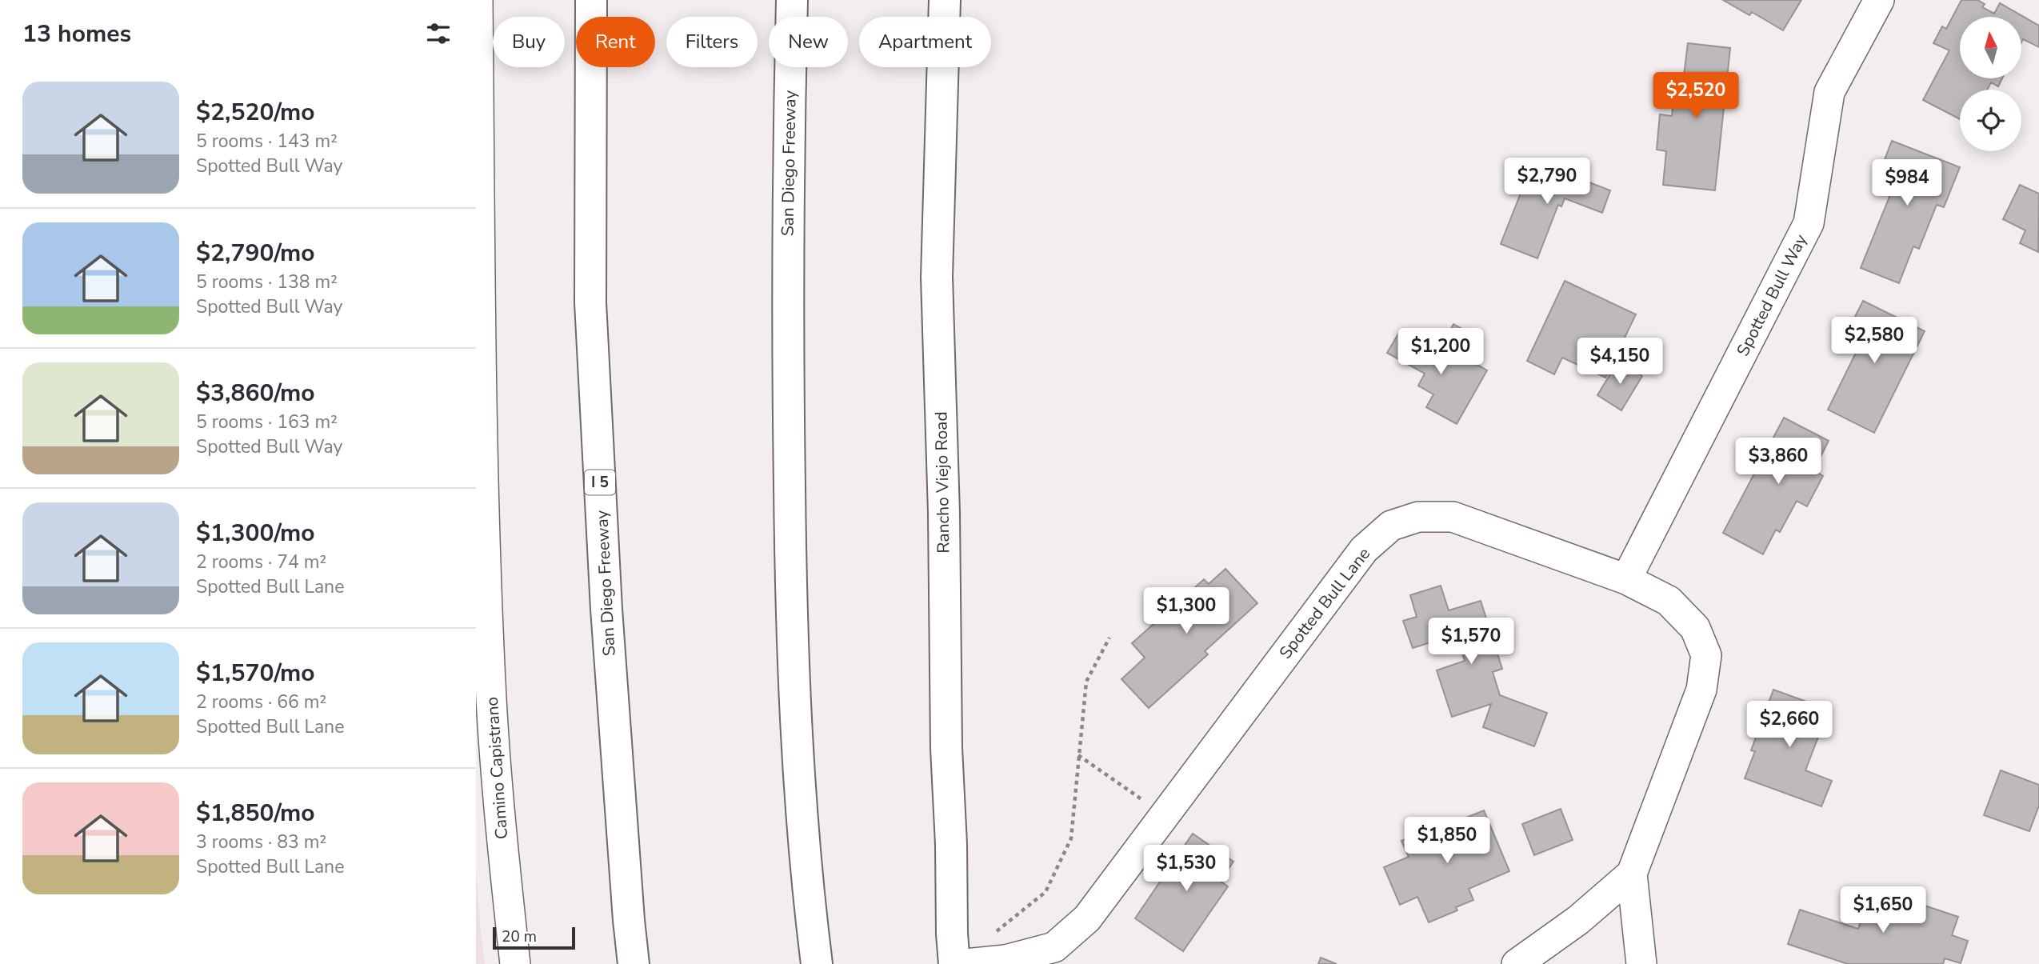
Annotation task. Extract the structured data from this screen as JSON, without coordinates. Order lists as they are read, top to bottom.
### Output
{
  "streets": {
    "main road": ["San Diego Freeway", "I 5", "Rancho Viejo Road"],
    "street": ["Spotted Bull Way", "Spotted Bull Lane", "Camino Capistrano"]
  },
  "crossings": [
    ["Spotted Bull Way", "Spotted Bull Lane"]
  ],
  "scale_bar": "20 m",
  "north": "top",
  "page": {
    "heading": "13 homes",
    "chip": [
      "Buy",
      "Rent",
      "Filters",
      "New",
      "Apartment"
    ],
    "list": [
      {
        "name": "$2,520/mo",
        "note": "5 rooms · 143 m² · Spotted Bull Way"
      },
      {
        "name": "$2,790/mo",
        "note": "5 rooms · 138 m² · Spotted Bull Way"
      },
      {
        "name": "$3,860/mo",
        "note": "5 rooms · 163 m² · Spotted Bull Way"
      },
      {
        "name": "$1,300/mo",
        "note": "2 rooms · 74 m² · Spotted Bull Lane"
      },
      {
        "name": "$1,570/mo",
        "note": "2 rooms · 66 m² · Spotted Bull Lane"
      },
      {
        "name": "$1,850/mo",
        "note": "3 rooms · 83 m² · Spotted Bull Lane"
      }
    ],
    "price": [
      "$2,520",
      "$2,790",
      "$984",
      "$2,580",
      "$1,200",
      "$4,150",
      "$3,860",
      "$1,300",
      "$1,570",
      "$2,660",
      "$1,850",
      "$1,530",
      "$1,650"
    ],
    "scale": "20 m"
  }
}
